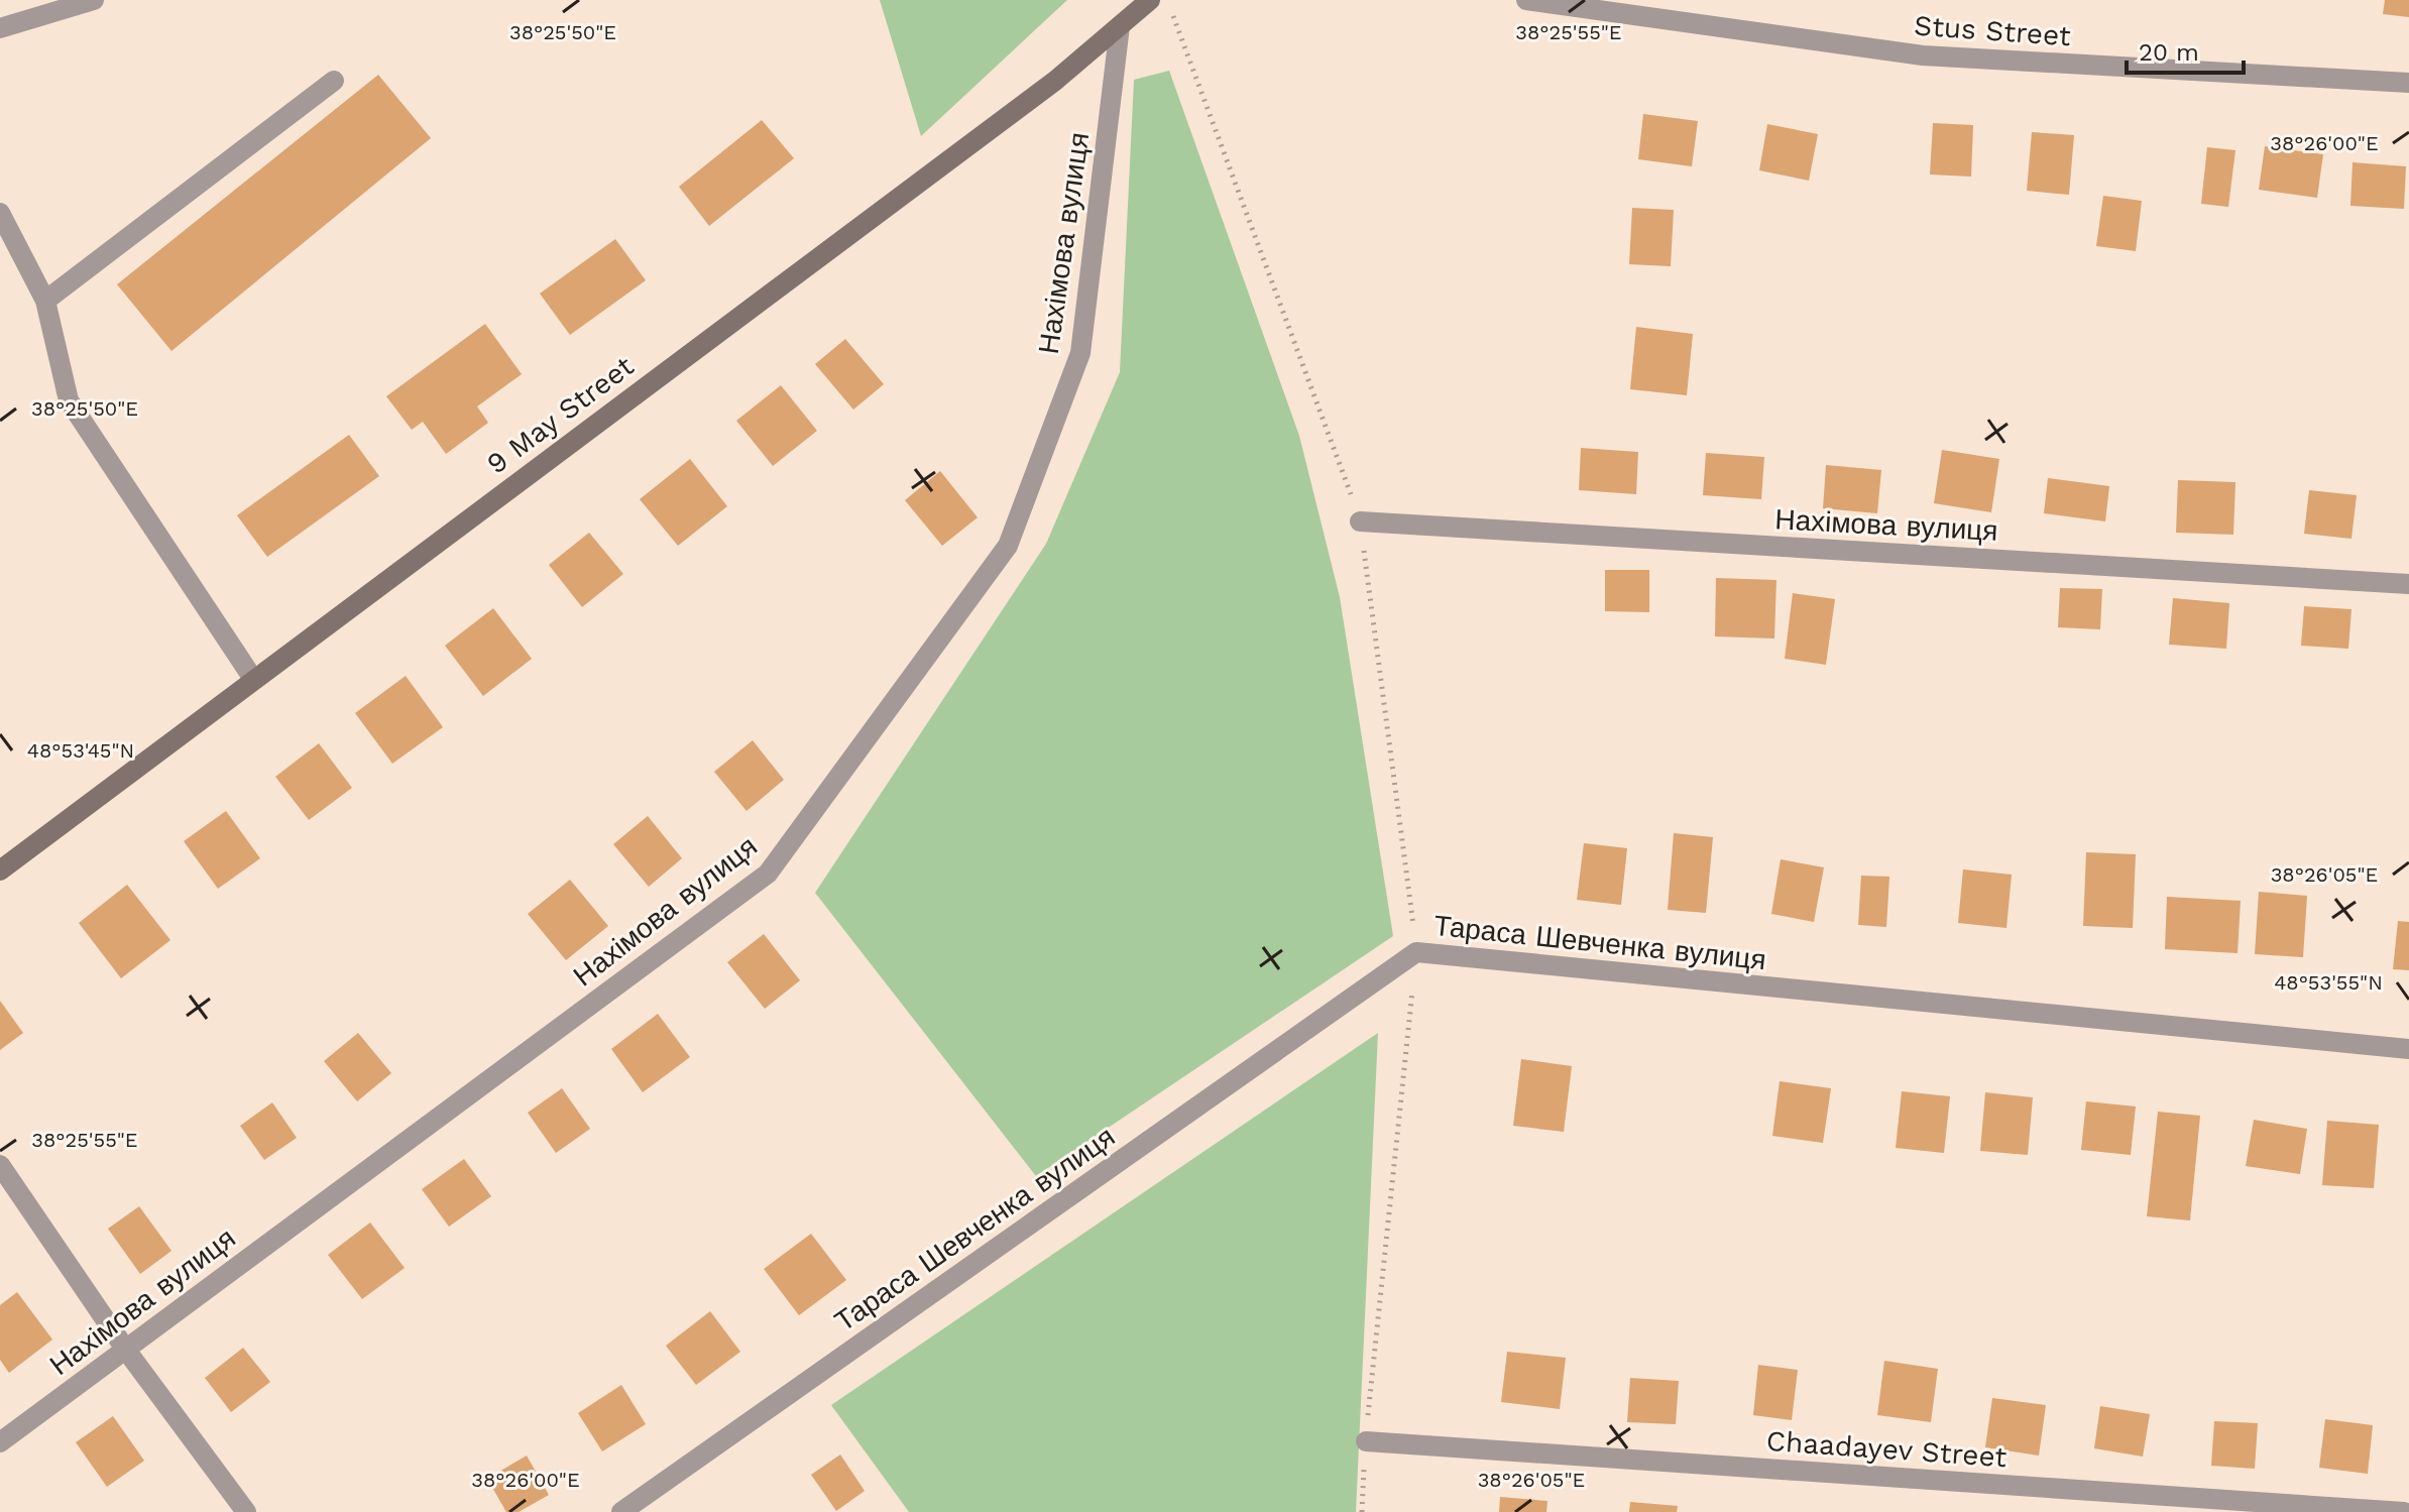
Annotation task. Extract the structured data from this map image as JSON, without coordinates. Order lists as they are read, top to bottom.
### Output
{
  "streets": {
    "main road": ["9 May Street"],
    "street": [
      "Stus Street",
      "Нахімова вулиця",
      "Тараса Шевченка вулиця",
      "Chaadayev Street"
    ]
  },
  "crossings": [
    ["Нахімова вулиця", "9 May Street"]
  ],
  "scale_bar": "20 m",
  "coordinates": [
    "38°25'50\"E",
    "38°25'55\"E",
    "38°26'00\"E",
    "48°53'45\"N",
    "38°26'05\"E",
    "48°53'55\"N"
  ]
}
